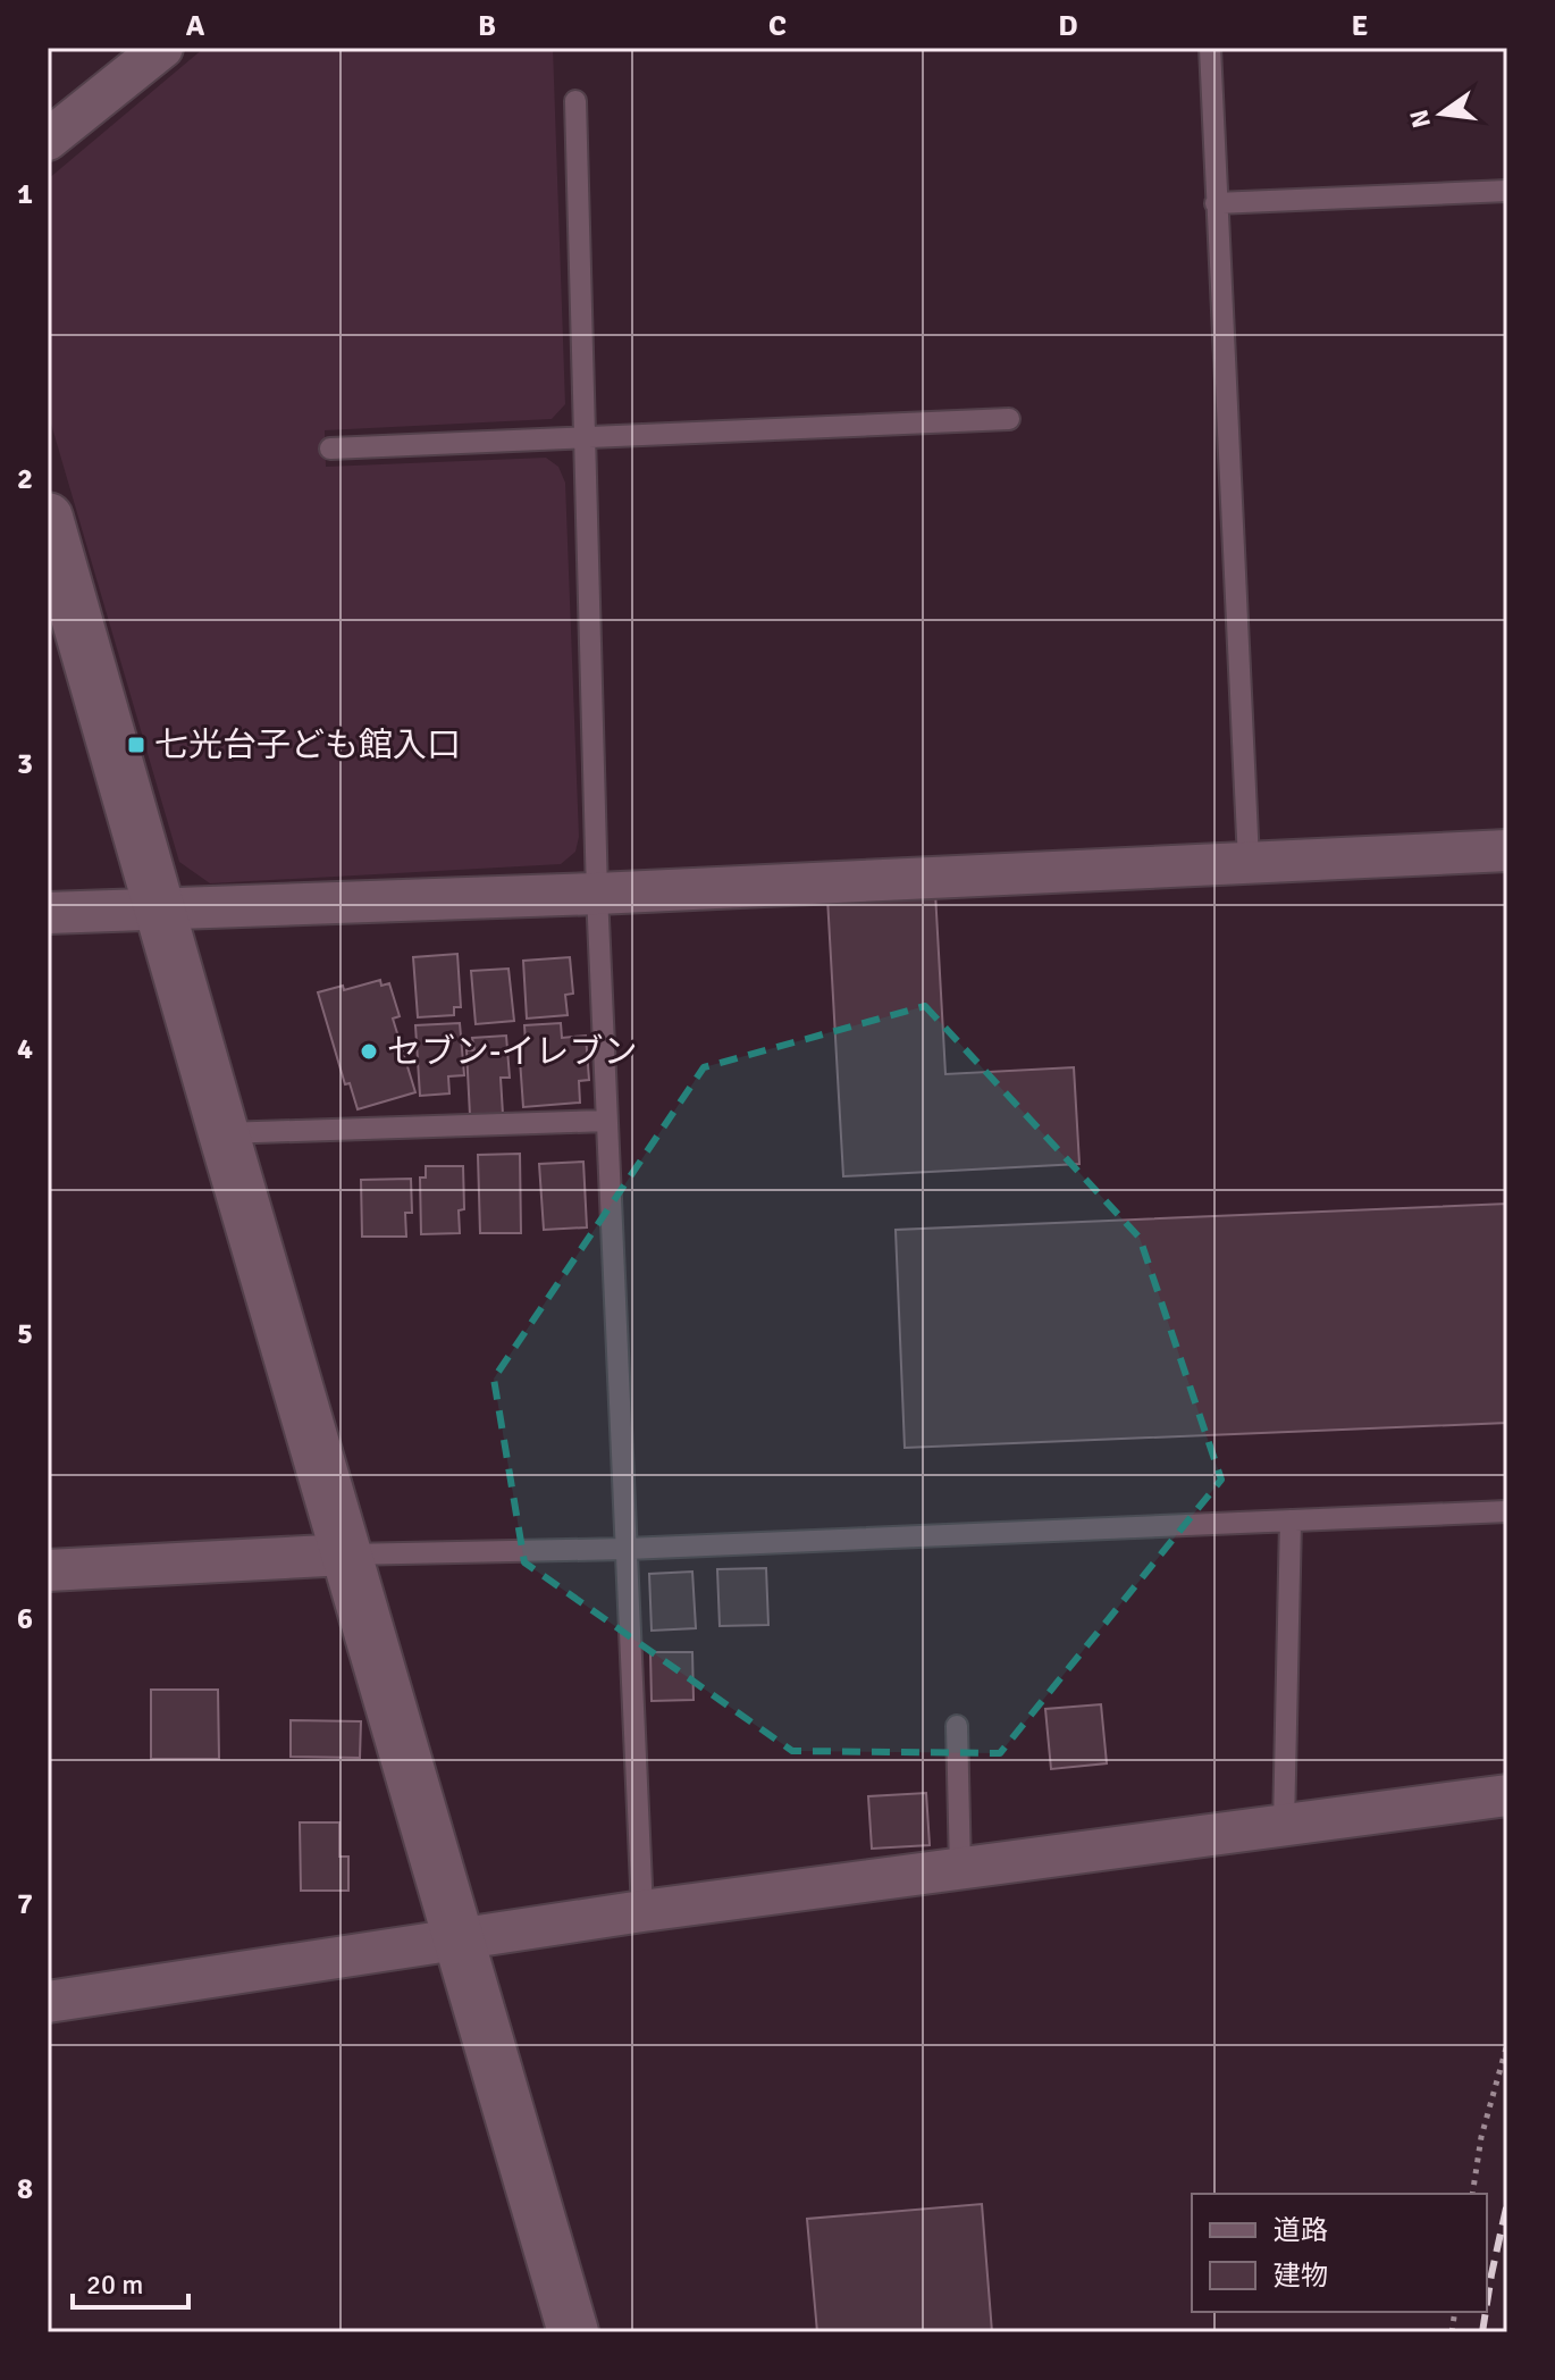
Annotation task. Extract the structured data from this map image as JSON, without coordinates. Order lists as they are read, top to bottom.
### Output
{
  "places": {
    "transit": ["七光台子ども館入口"],
    "other": ["セブン-イレブン"]
  },
  "legend": ["道路", "建物"],
  "scale_bar": "20 m",
  "north": "left",
  "grid": {
    "columns": [
      "A",
      "B",
      "C",
      "D",
      "E"
    ],
    "rows": [
      "1",
      "2",
      "3",
      "4",
      "5",
      "6",
      "7",
      "8"
    ]
  }
}
